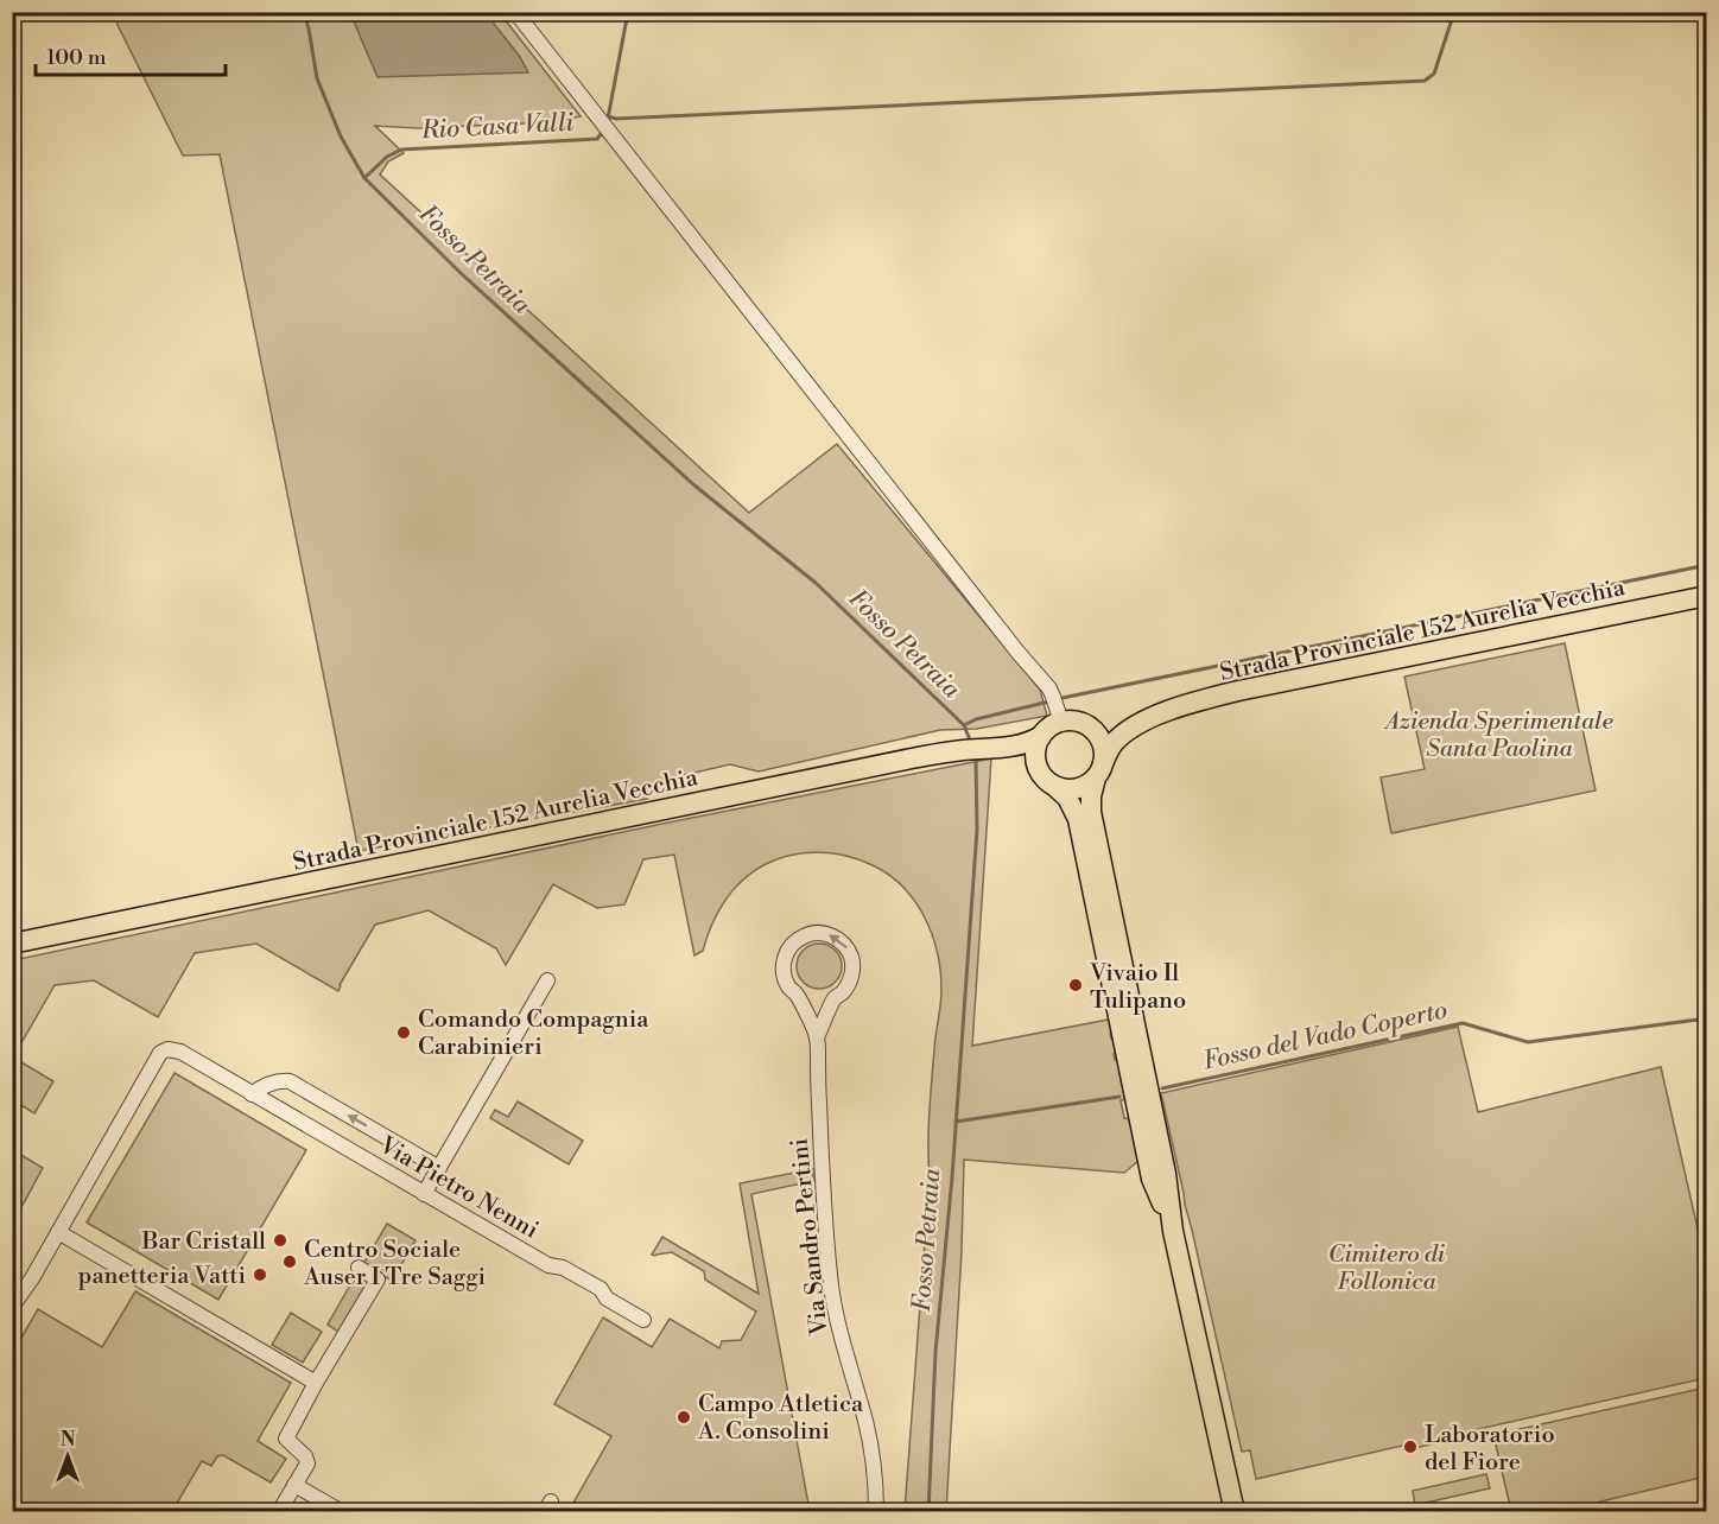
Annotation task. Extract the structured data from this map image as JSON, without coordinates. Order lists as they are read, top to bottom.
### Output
{
  "streets": {
    "main road": ["Strada Provinciale 152 Aurelia Vecchia"],
    "street": ["Via Pietro Nenni", "Via Sandro Pertini"]
  },
  "water": ["Rio Casa Valli", "Fosso Petraia", "Fosso del Vado Coperto"],
  "parks": ["Azienda Sperimentale Santa Paolina", "Cimitero di Follonica"],
  "places": [
    "Vivaio Il Tulipano",
    "Comando Compagnia Carabinieri",
    "Bar Cristall",
    "Centro Sociale Auser I Tre Saggi",
    "panetteria Vatti",
    "Campo Atletica A. Consolini",
    "Laboratorio del Fiore"
  ],
  "scale_bar": "100 m",
  "north": "top"
}
